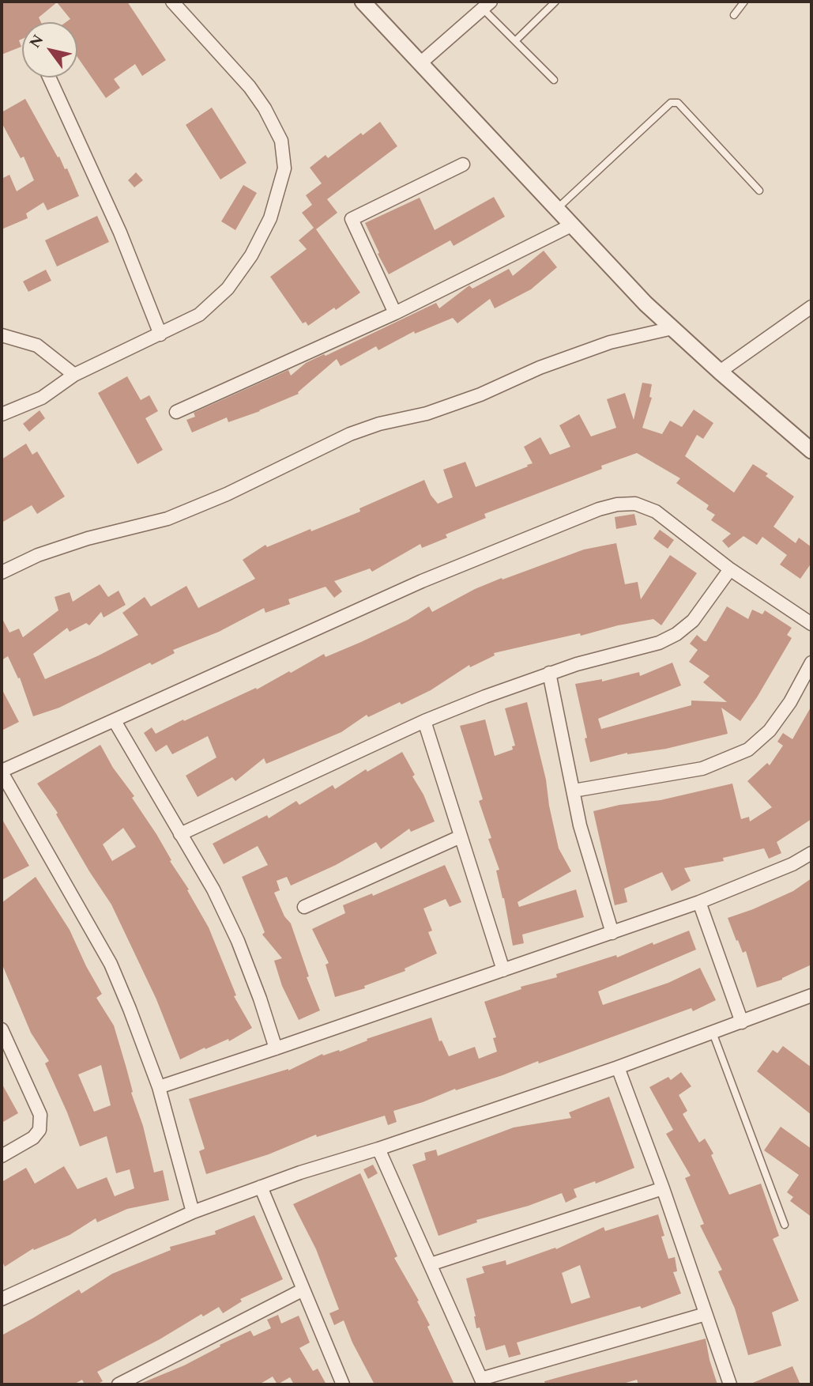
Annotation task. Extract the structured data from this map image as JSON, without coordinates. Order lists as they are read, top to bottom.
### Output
{
  "north": "top left"
}
